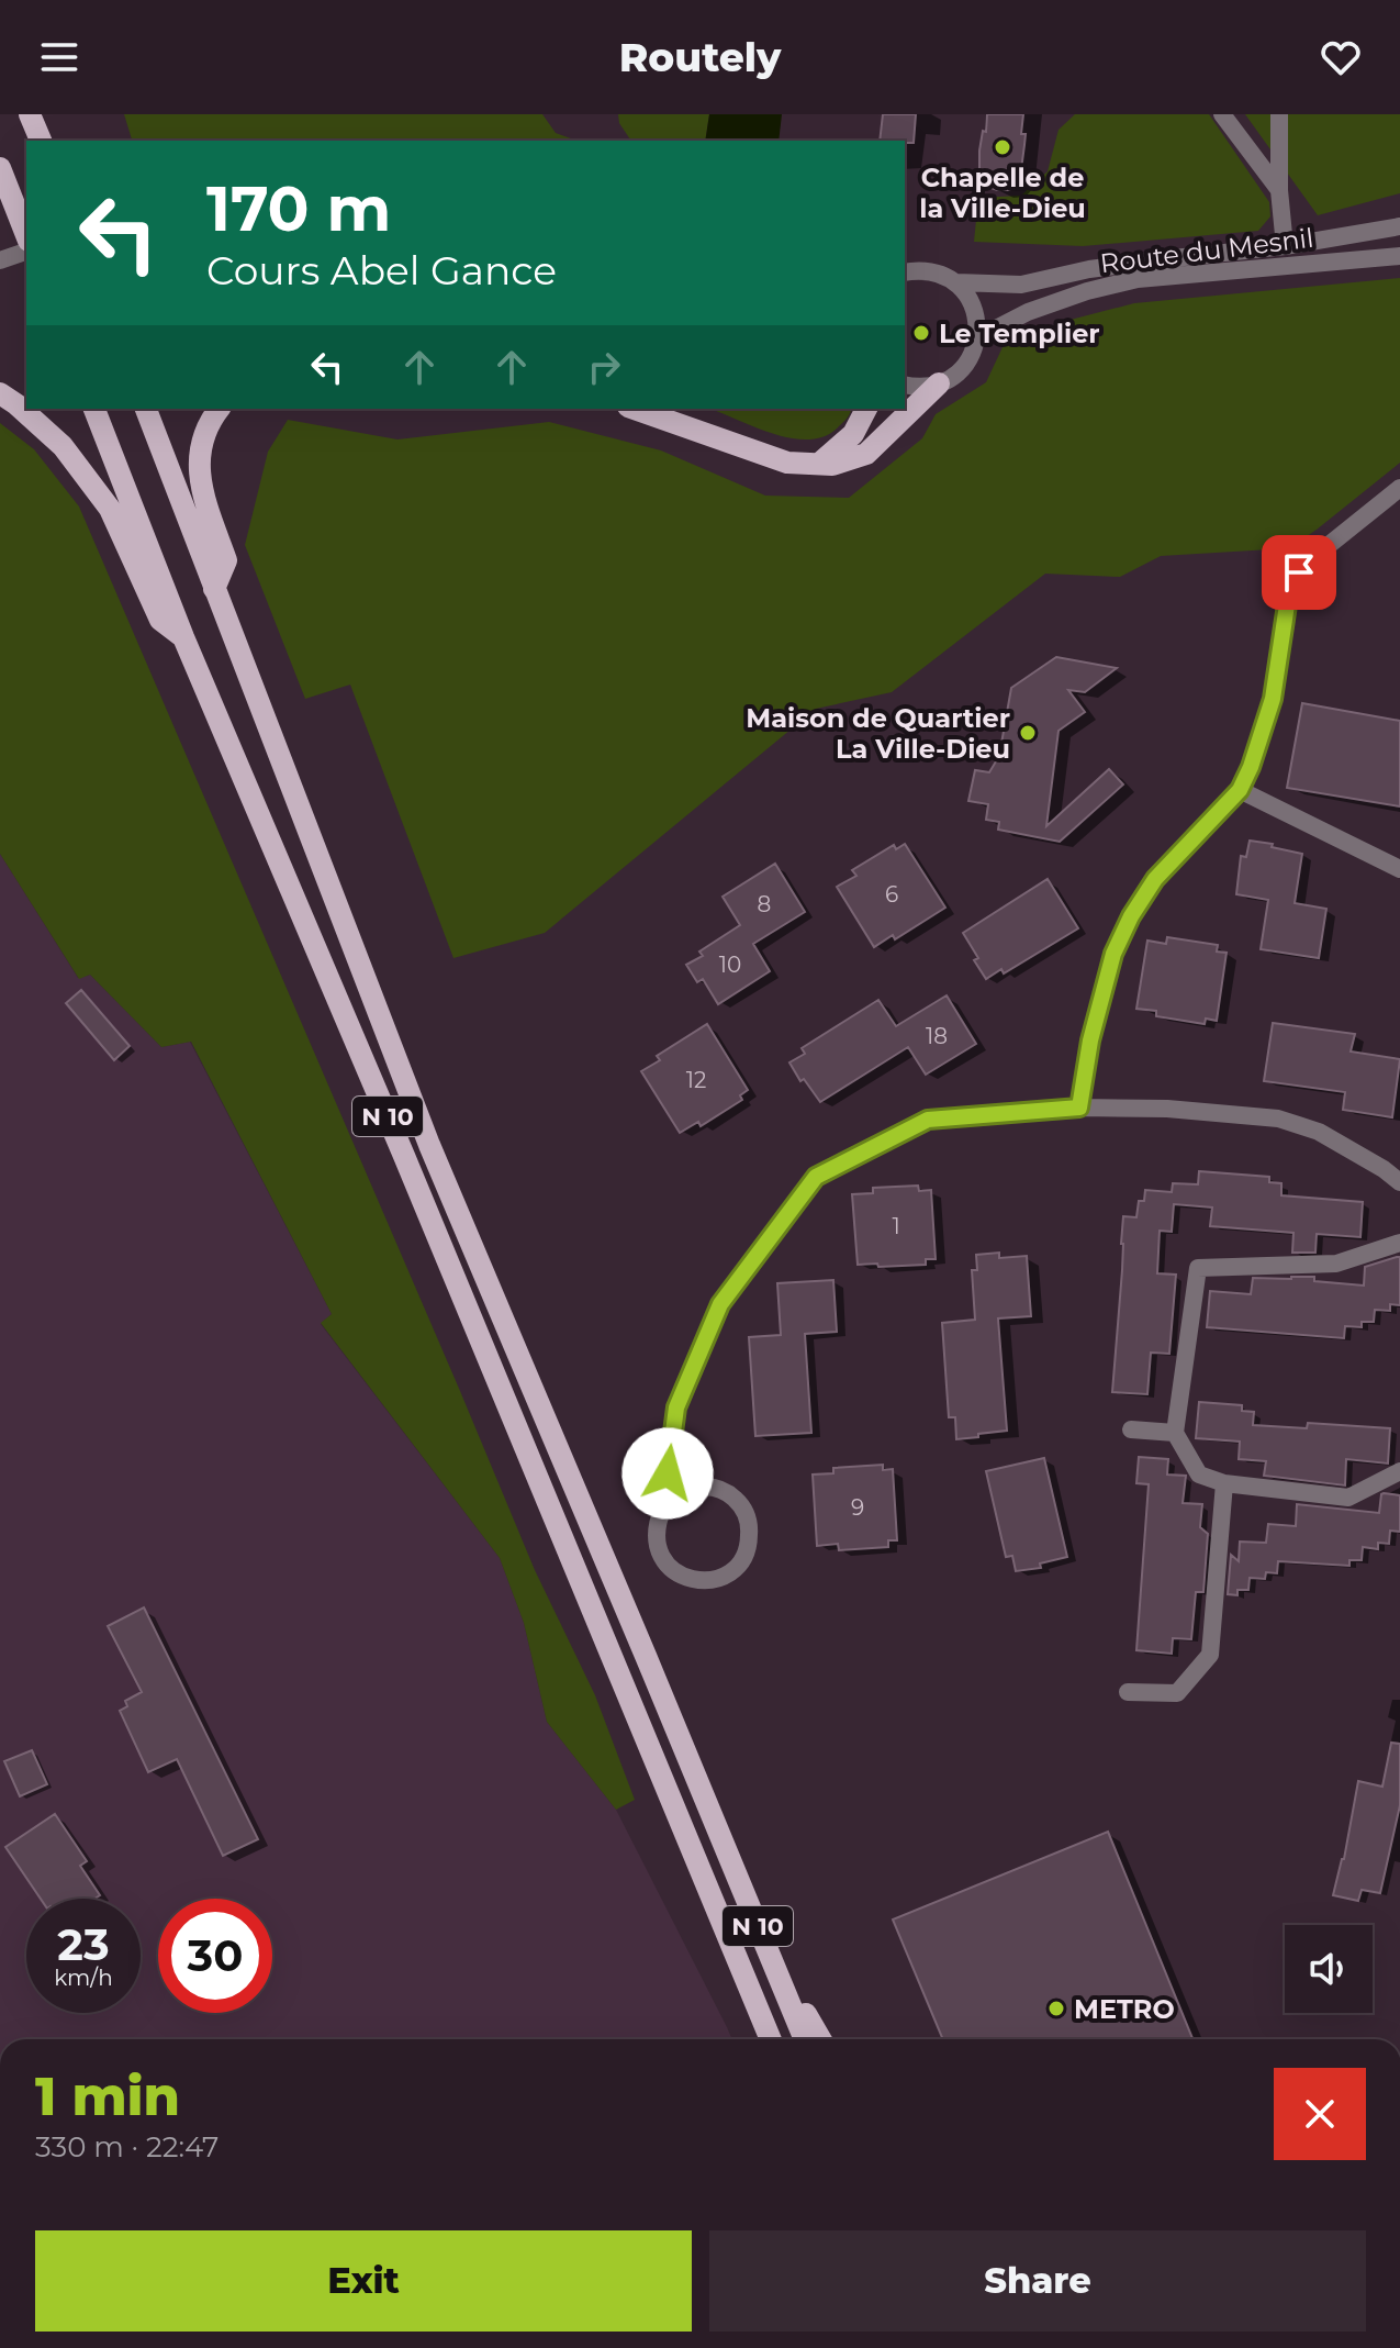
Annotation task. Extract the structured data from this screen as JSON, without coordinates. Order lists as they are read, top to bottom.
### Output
{
  "streets": {
    "main road": ["N 10"],
    "street": ["Route du Mesnil"]
  },
  "places": [
    "Chapelle de la Ville-Dieu",
    "Le Templier",
    "Maison de Quartier La Ville-Dieu",
    "METRO"
  ],
  "house_numbers": [
    "6",
    "8",
    "10",
    "18",
    "12",
    "1",
    "9"
  ],
  "page": {
    "header": "Routely",
    "turn": ["170 m", "Cours Abel Gance"],
    "speed": "23 km/h",
    "limit": "30",
    "heading": ["1 min", "330 m · 22:47"],
    "buttons": ["Exit", "Share"]
  }
}
